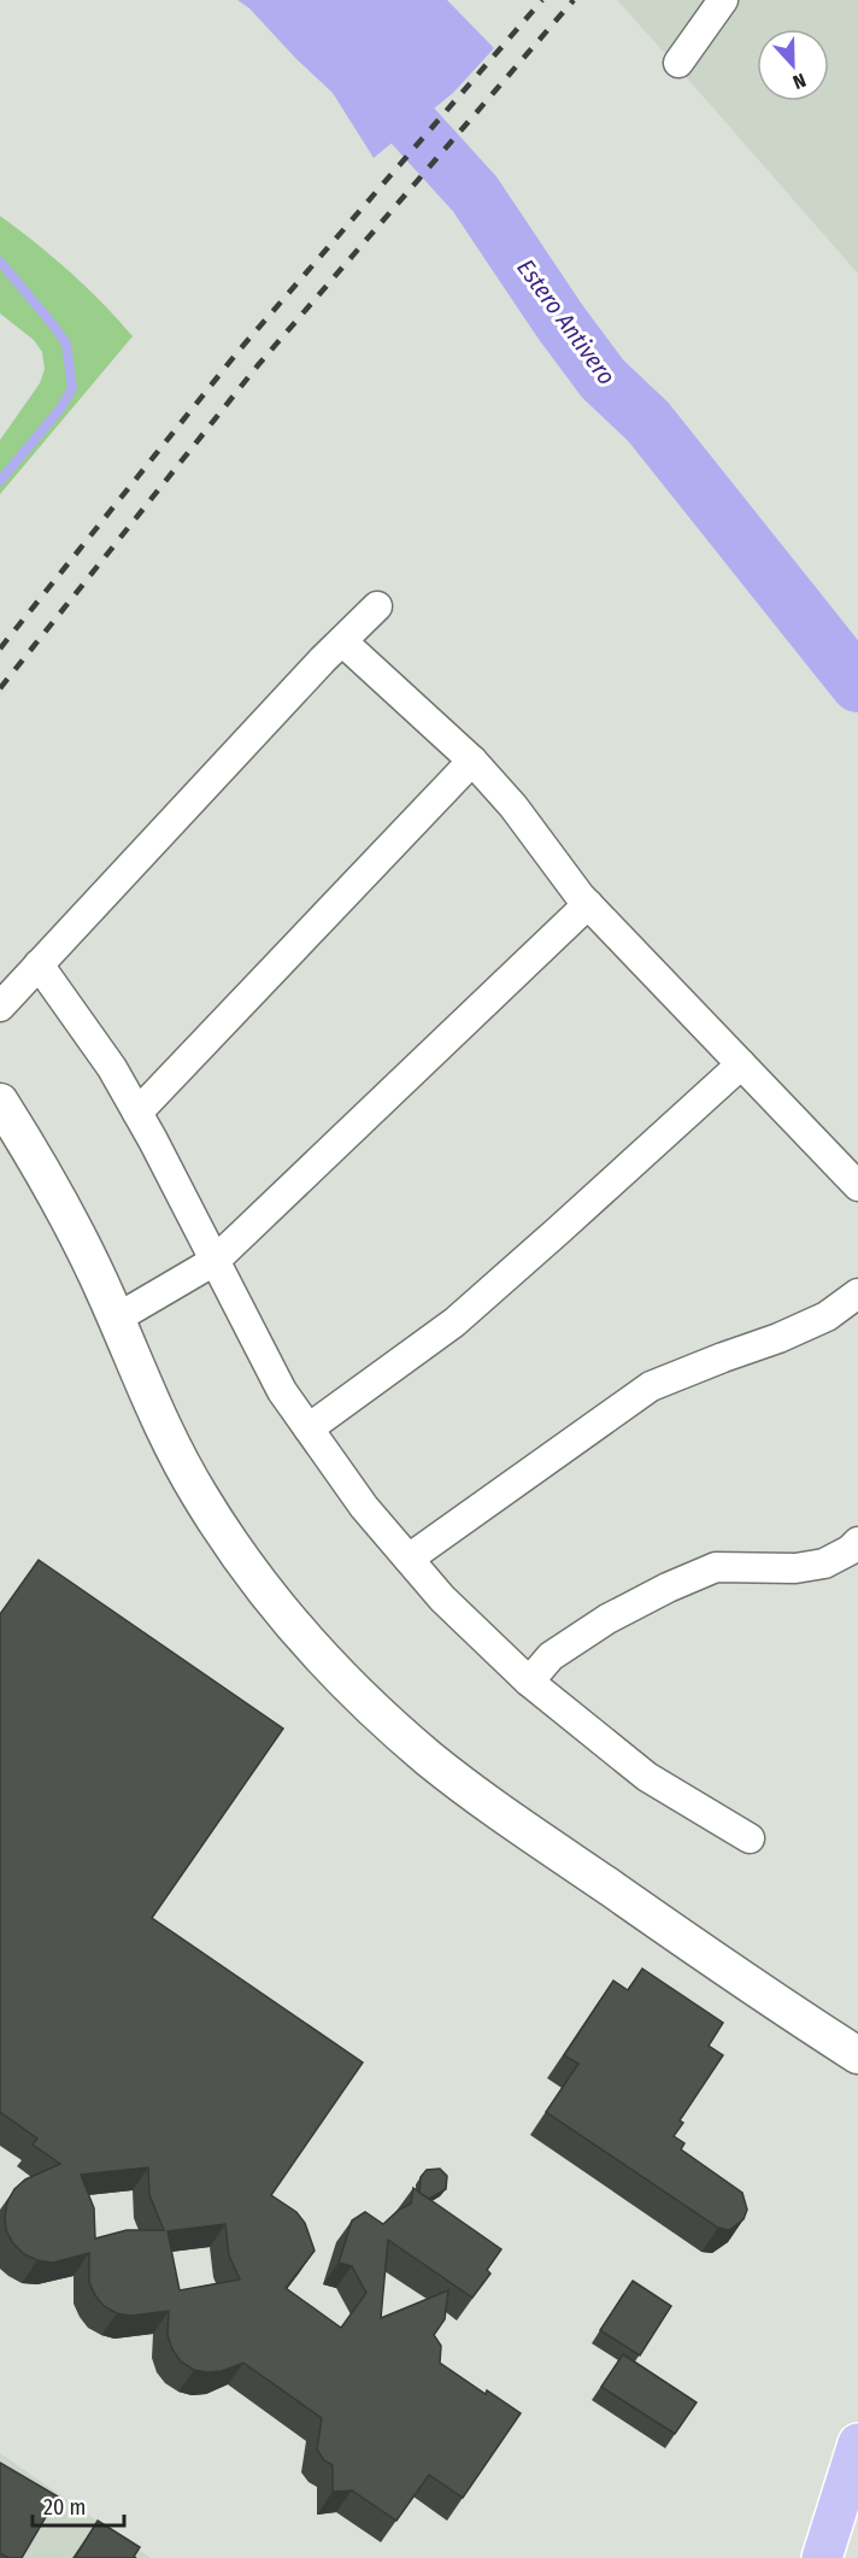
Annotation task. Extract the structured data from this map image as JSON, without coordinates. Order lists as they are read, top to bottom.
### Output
{
  "water": ["Estero Antivero"],
  "scale_bar": "20 m",
  "north": "bottom"
}
